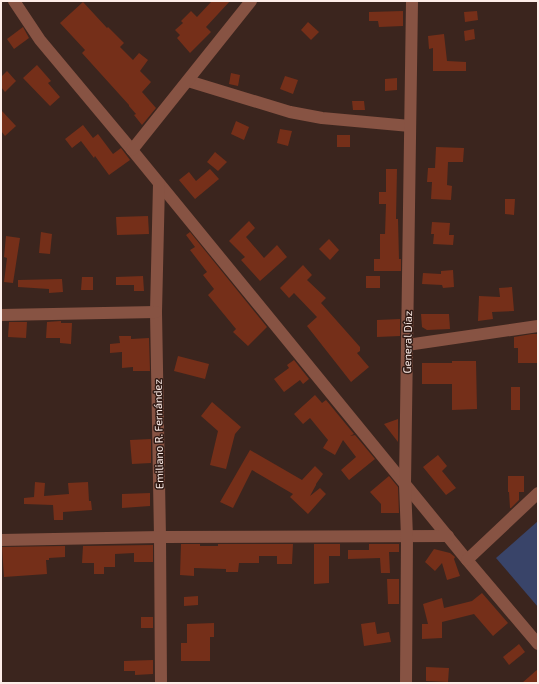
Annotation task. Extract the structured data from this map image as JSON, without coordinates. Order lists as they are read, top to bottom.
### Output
{
  "streets": {
    "street": ["General Díaz", "Emiliano R. Fernández"]
  }
}
